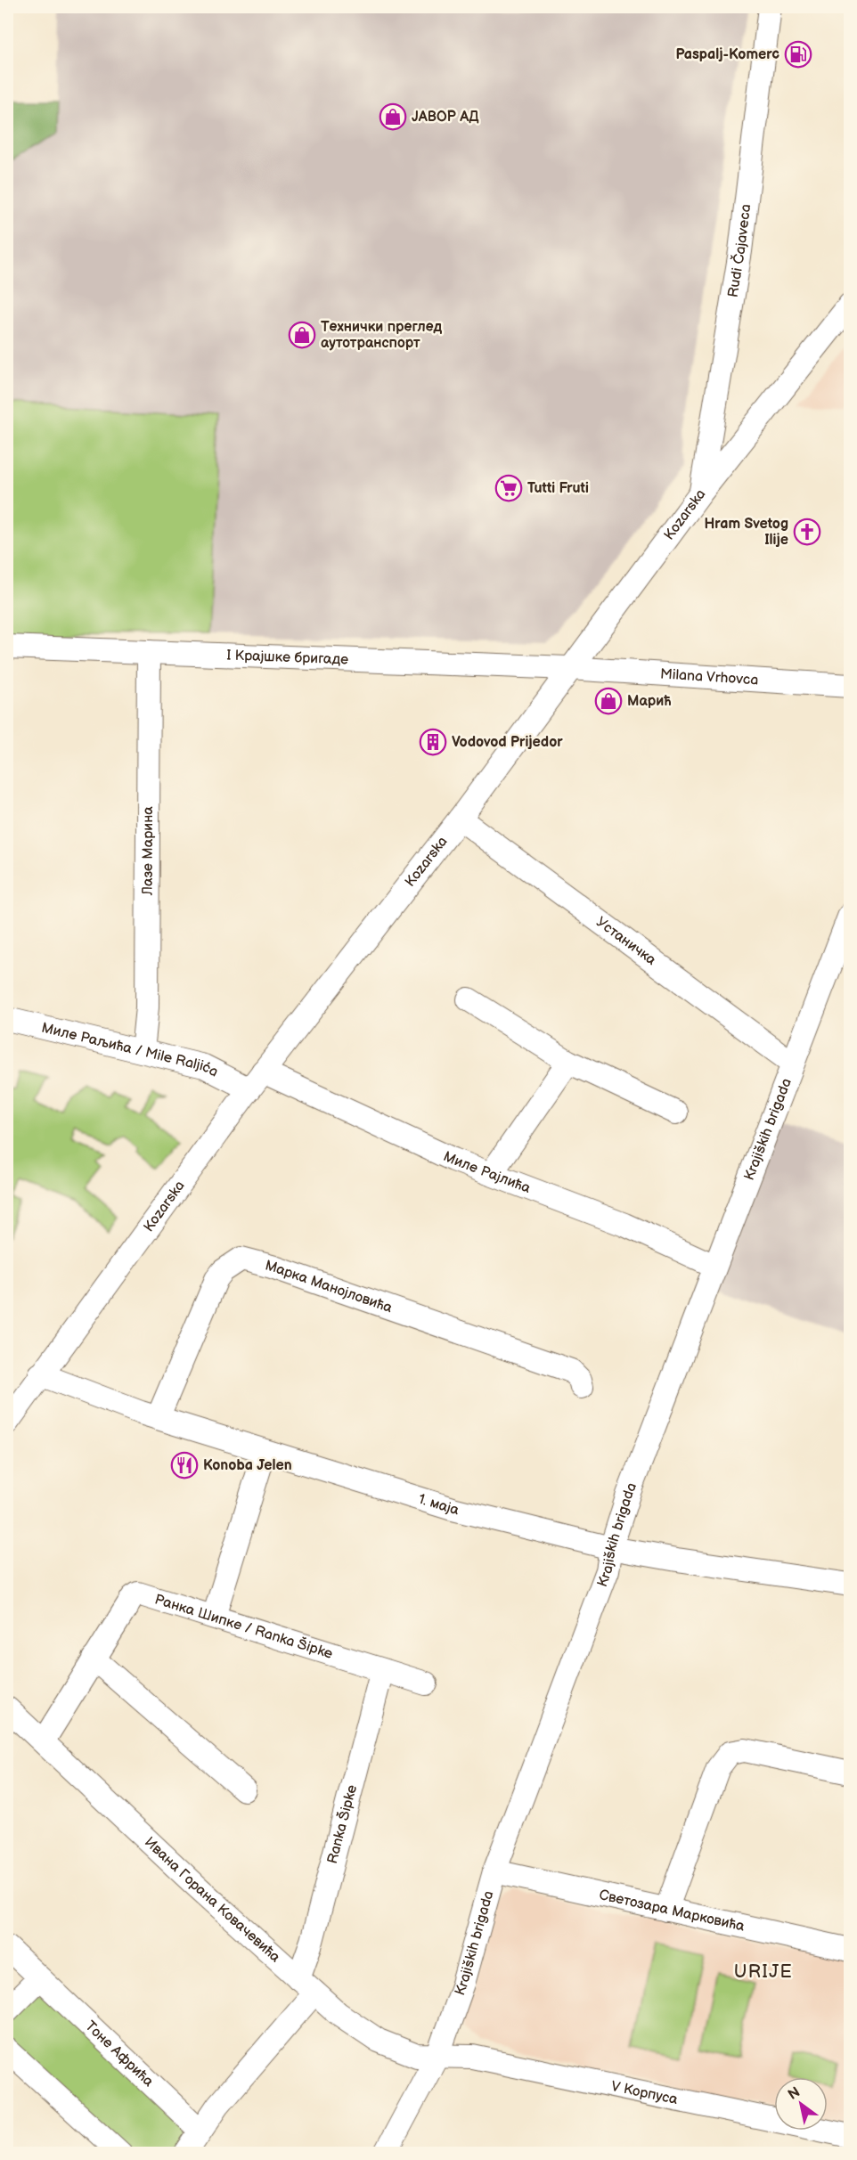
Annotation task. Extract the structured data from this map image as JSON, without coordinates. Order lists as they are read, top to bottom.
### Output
{
  "streets": {
    "street": [
      "Rudi Čajaveca",
      "Kozarska",
      "I Крајшке бригаде",
      "Milana Vrhovca",
      "Лазе Марина",
      "Устаничка",
      "Миле Раљића / Mile Raljića",
      "Krajiških brigada",
      "Миле Рајлића",
      "Марка Манојловића",
      "1. маја",
      "Ранка Шипке / Ranka Šipke",
      "Ranka Šipke",
      "Ивана Горана Ковачевића",
      "Светозара Марковића",
      "Тоне Афрића",
      "V Корпуса"
    ]
  },
  "crossings": [
    ["Rudi Čajaveca", "Kozarska"],
    ["Kozarska", "I Крајшке бригаде"],
    ["Kozarska", "Milana Vrhovca"],
    ["Kozarska", "Устаничка"],
    ["Kozarska", "Миле Раљића / Mile Raljića"],
    ["Kozarska", "Миле Рајлића"],
    ["Kozarska", "1. маја"],
    ["I Крајшке бригаде", "Milana Vrhovca"],
    ["I Крајшке бригаде", "Лазе Марина"],
    ["Лазе Марина", "Миле Раљића / Mile Raljića"],
    ["Устаничка", "Krajiških brigada"],
    ["Миле Раљића / Mile Raljića", "Миле Рајлића"],
    ["Krajiških brigada", "Миле Рајлића"],
    ["Krajiških brigada", "1. маја"],
    ["Krajiških brigada", "Ивана Горана Ковачевића"],
    ["Krajiških brigada", "Светозара Марковића"],
    ["Krajiških brigada", "V Корпуса"],
    ["Марка Манојловића", "1. маја"],
    ["Ранка Шипке / Ranka Šipke", "Ranka Šipke"],
    ["Ранка Шипке / Ranka Šipke", "Ивана Горана Ковачевића"],
    ["Ranka Šipke", "Ивана Горана Ковачевића"],
    ["Ивана Горана Ковачевића", "V Корпуса"]
  ],
  "districts": ["URIJE"],
  "places": {
    "fuel station": ["Paspalj-Komerc"],
    "shop": ["ЈАВОР АД", "Технички преглед аутотранспорт", "Марић"],
    "supermarket": ["Tutti Fruti"],
    "church": ["Hram Svetog Ilije"],
    "building": ["Vodovod Prijedor"],
    "restaurant": ["Konoba Jelen"]
  },
  "north": "top left"
}
